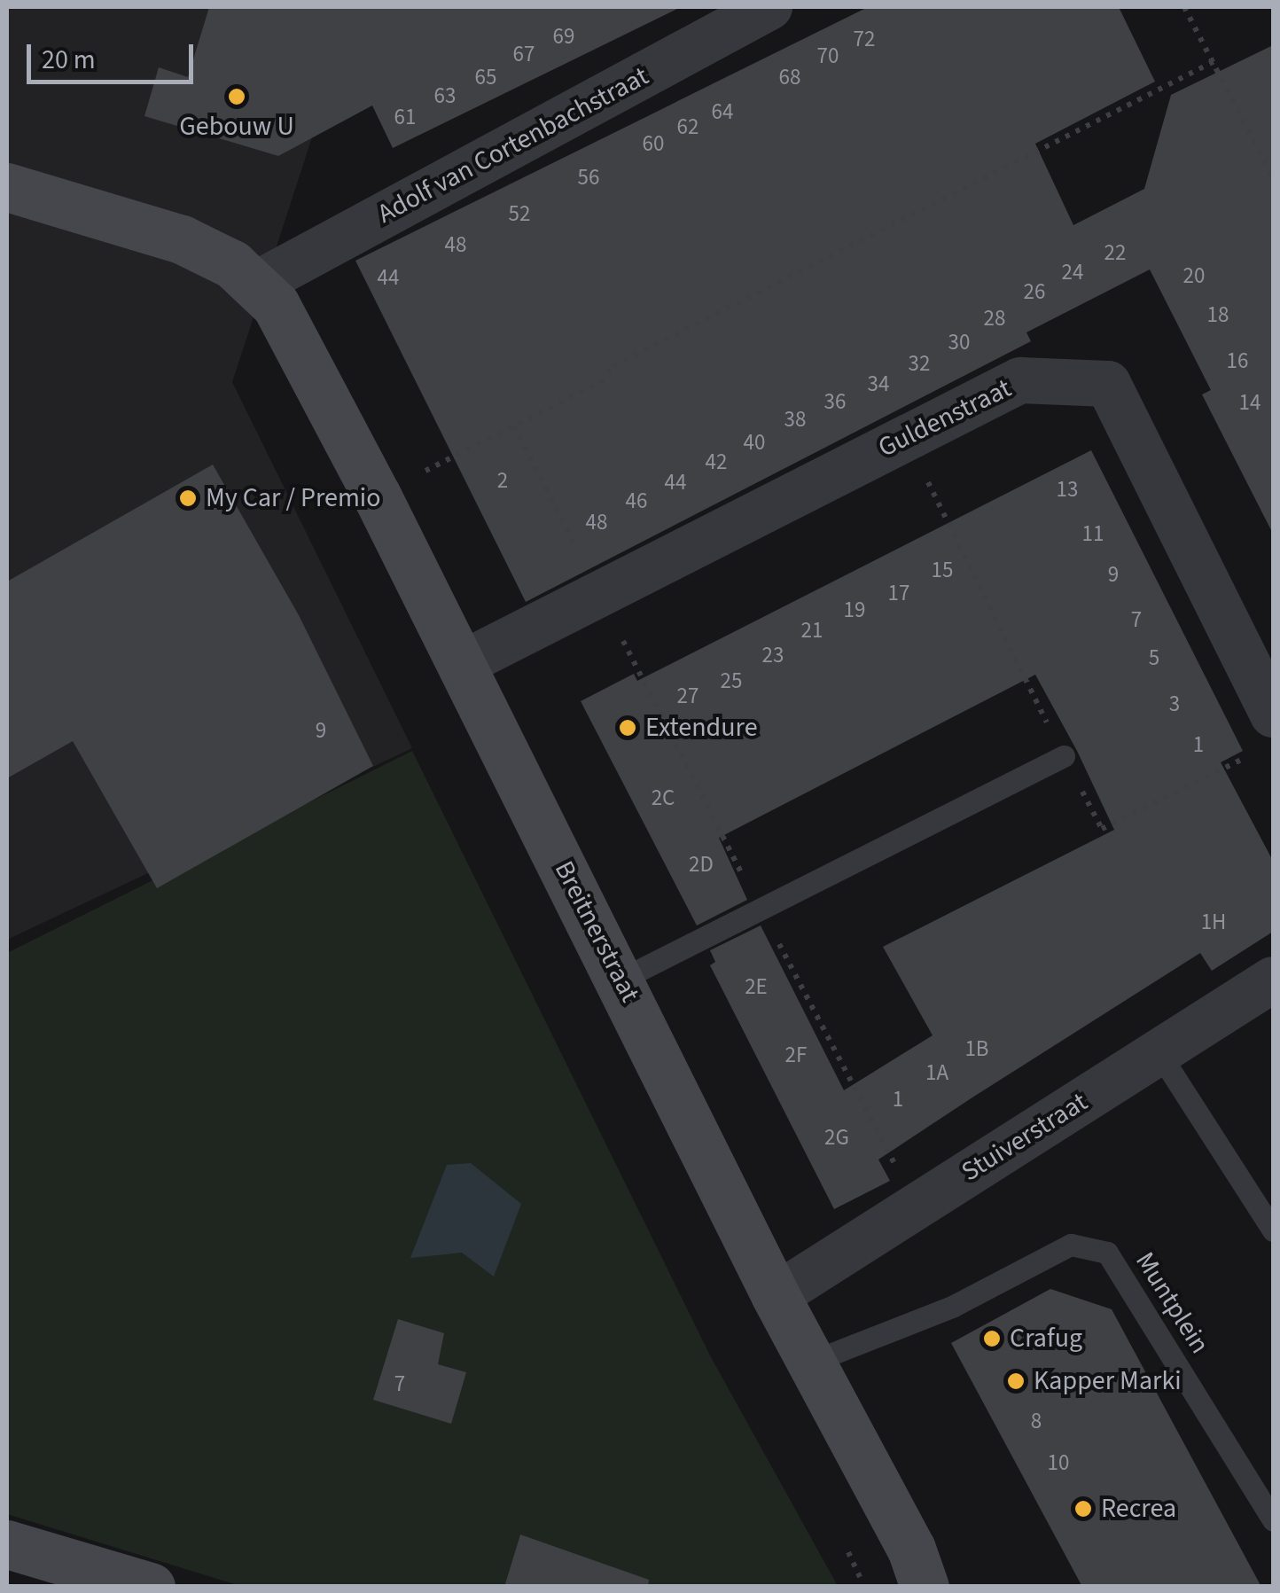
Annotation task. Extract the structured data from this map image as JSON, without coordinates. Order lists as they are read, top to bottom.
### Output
{
  "streets": {
    "street": [
      "Adolf van Cortenbachstraat",
      "Guldenstraat",
      "Breitnerstraat",
      "Stuiverstraat"
    ],
    "lane": ["Muntplein"]
  },
  "crossings": [
    ["Adolf van Cortenbachstraat", "Breitnerstraat"],
    ["Guldenstraat", "Breitnerstraat"],
    ["Breitnerstraat", "Stuiverstraat"],
    ["Breitnerstraat", "Muntplein"]
  ],
  "places": [
    "Gebouw U",
    "My Car / Premio",
    "Extendure",
    "Crafug",
    "Kapper Marki",
    "Recrea"
  ],
  "house_numbers": [
    "69",
    "72",
    "67",
    "70",
    "65",
    "68",
    "63",
    "64",
    "61",
    "62",
    "60",
    "56",
    "52",
    "48",
    "22",
    "24",
    "20",
    "44",
    "26",
    "18",
    "28",
    "30",
    "16",
    "32",
    "34",
    "36",
    "14",
    "38",
    "40",
    "42",
    "2",
    "44",
    "13",
    "46",
    "48",
    "11",
    "15",
    "9",
    "17",
    "19",
    "7",
    "21",
    "23",
    "5",
    "25",
    "27",
    "3",
    "9",
    "1",
    "2C",
    "2D",
    "1H",
    "2E",
    "1B",
    "2F",
    "1A",
    "1",
    "2G",
    "7",
    "8",
    "10"
  ],
  "scale_bar": "20 m"
}
